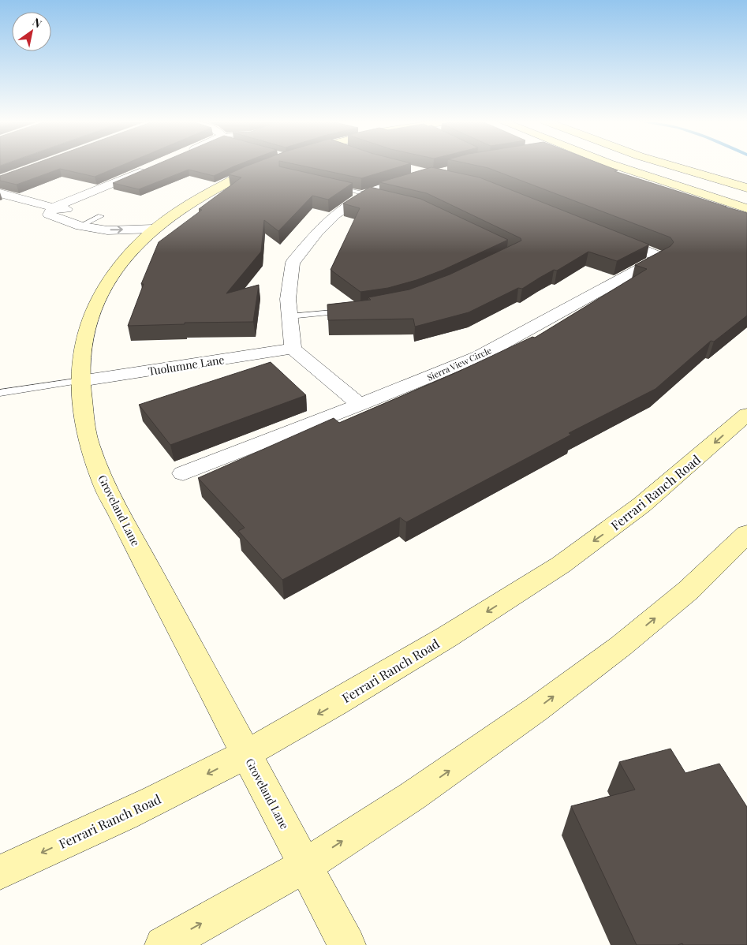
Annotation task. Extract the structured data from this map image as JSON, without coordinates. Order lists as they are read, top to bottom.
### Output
{
  "streets": {
    "main road": ["Ferrari Ranch Road", "Groveland Lane"],
    "street": ["Sierra View Circle", "Tuolumne Lane"]
  },
  "crossings": [
    ["Tuolumne Lane", "Groveland Lane"],
    ["Ferrari Ranch Road", "Groveland Lane"]
  ],
  "north": "top right"
}
